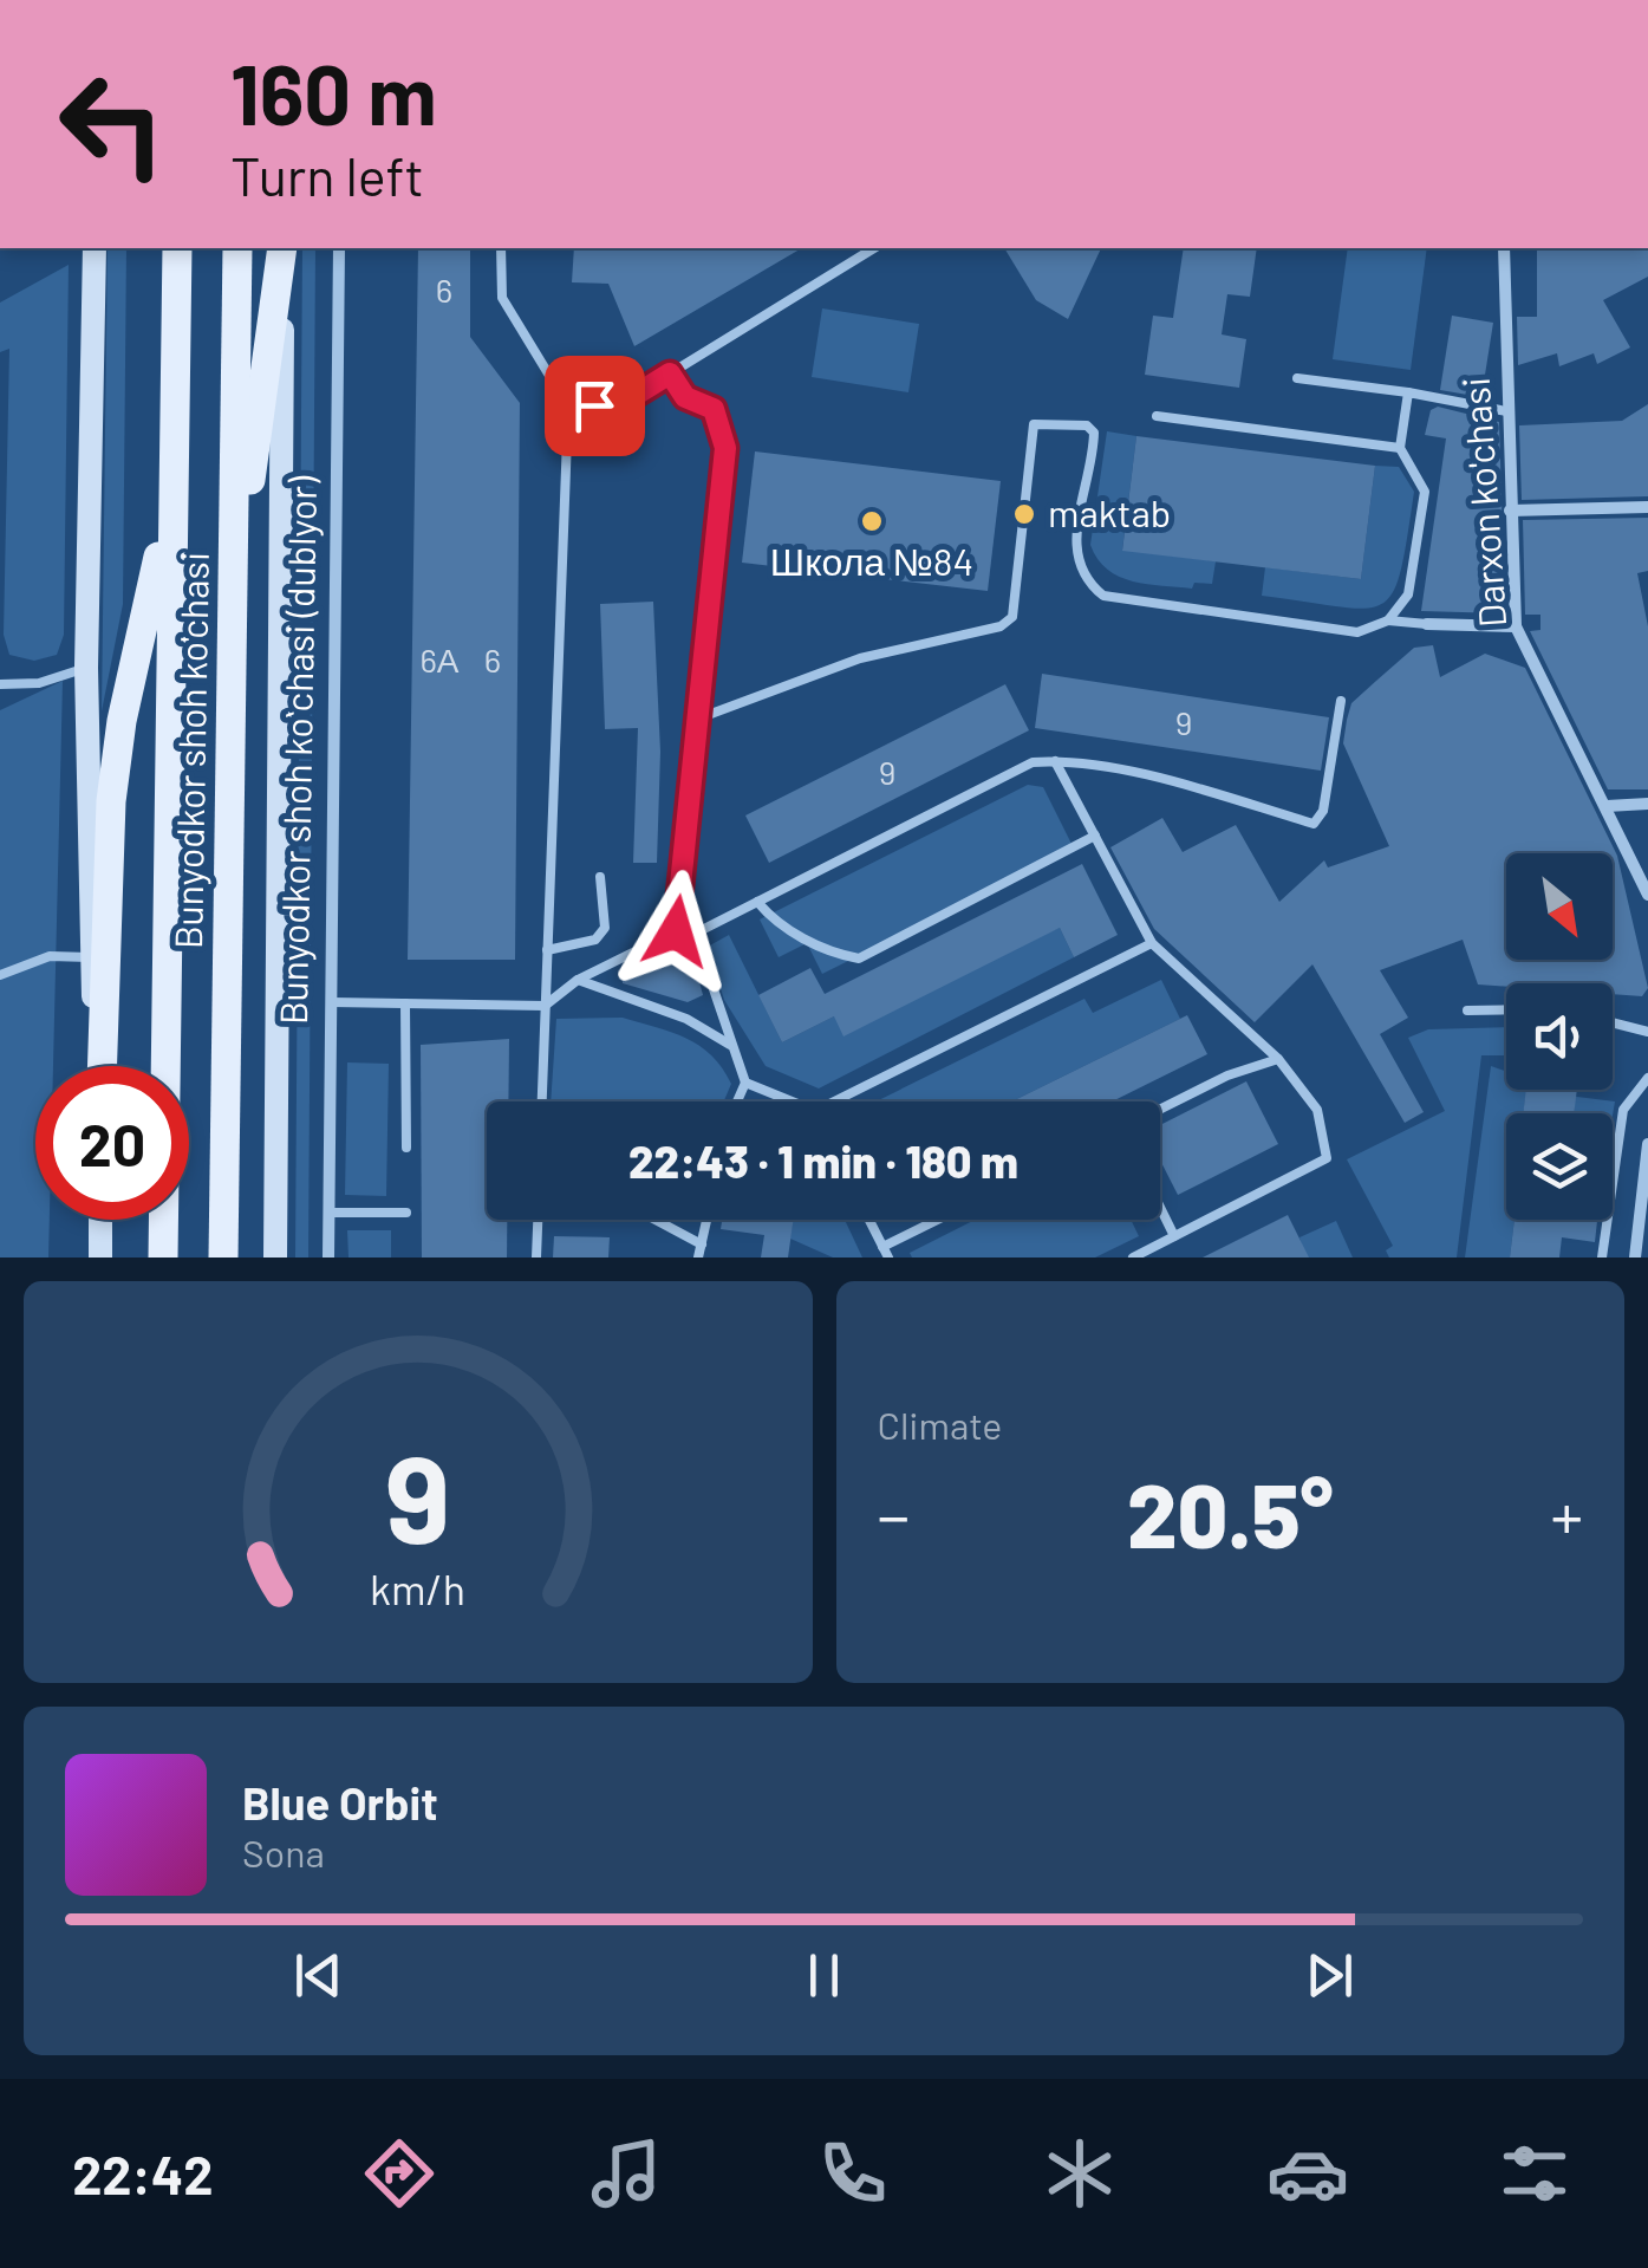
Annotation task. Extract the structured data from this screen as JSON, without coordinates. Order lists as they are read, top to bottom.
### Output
{
  "streets": {
    "main road": ["Bunyodkor shoh ko'chasi"],
    "street": ["Darxon ko'chasi", "Bunyodkor shoh koʻchasi (dublyor)"]
  },
  "places": ["maktab", "Школа №84"],
  "house_numbers": [
    "6",
    "6А",
    "6",
    "9",
    "9"
  ],
  "north": "bottom right",
  "page": {
    "turn": ["160 m", "Turn left"],
    "limit": "20",
    "trip": "22:43 · 1 min · 180 m",
    "tile": "Climate",
    "heat": ["−", "20.5°", "+"],
    "song": ["Blue Orbit", "Sona"],
    "tabs": "22:42",
    "gauge": ["9", "km/h"]
  }
}
